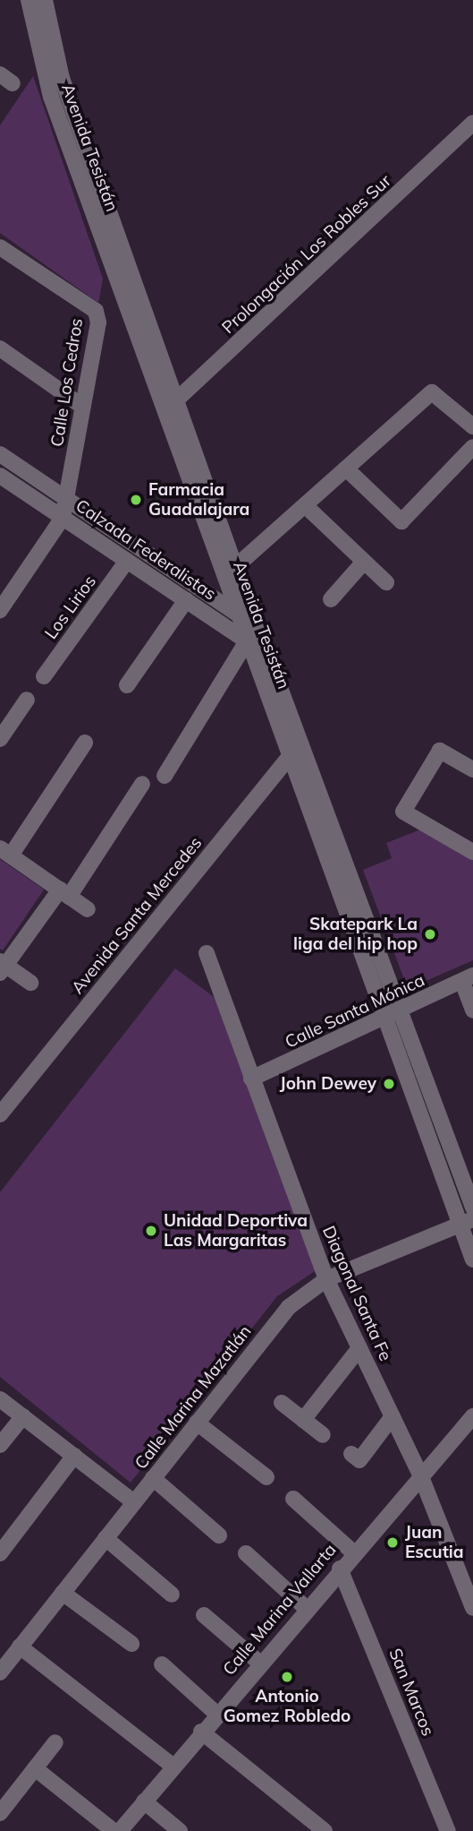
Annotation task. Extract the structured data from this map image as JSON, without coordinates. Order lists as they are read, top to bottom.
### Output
{
  "streets": {
    "street": [
      "Avenida Tesistán",
      "Prolongación Los Robles Sur",
      "Calle Los Cedros",
      "Calzada Federalistas",
      "Los Lirios",
      "Avenida Santa Mercedes",
      "Calle Santa Mónica",
      "Diagonal Santa Fe",
      "Calle Marina Mazatlán",
      "Calle Marina Vallarta",
      "San Marcos"
    ]
  },
  "crossings": [
    ["Avenida Tesistán", "Prolongación Los Robles Sur"],
    ["Avenida Tesistán", "Calzada Federalistas"],
    ["Avenida Tesistán", "Avenida Santa Mercedes"],
    ["Avenida Tesistán", "Calle Santa Mónica"],
    ["Avenida Tesistán", "Calle Marina Mazatlán"],
    ["Calle Los Cedros", "Calzada Federalistas"],
    ["Calzada Federalistas", "Los Lirios"],
    ["Calle Santa Mónica", "Diagonal Santa Fe"],
    ["Diagonal Santa Fe", "Calle Marina Mazatlán"],
    ["Diagonal Santa Fe", "Calle Marina Vallarta"],
    ["Calle Marina Vallarta", "San Marcos"]
  ],
  "places": [
    "Farmacia Guadalajara",
    "Skatepark La liga del hip hop",
    "John Dewey",
    "Unidad Deportiva Las Margaritas",
    "Juan Escutia",
    "Antonio Gomez Robledo"
  ]
}
